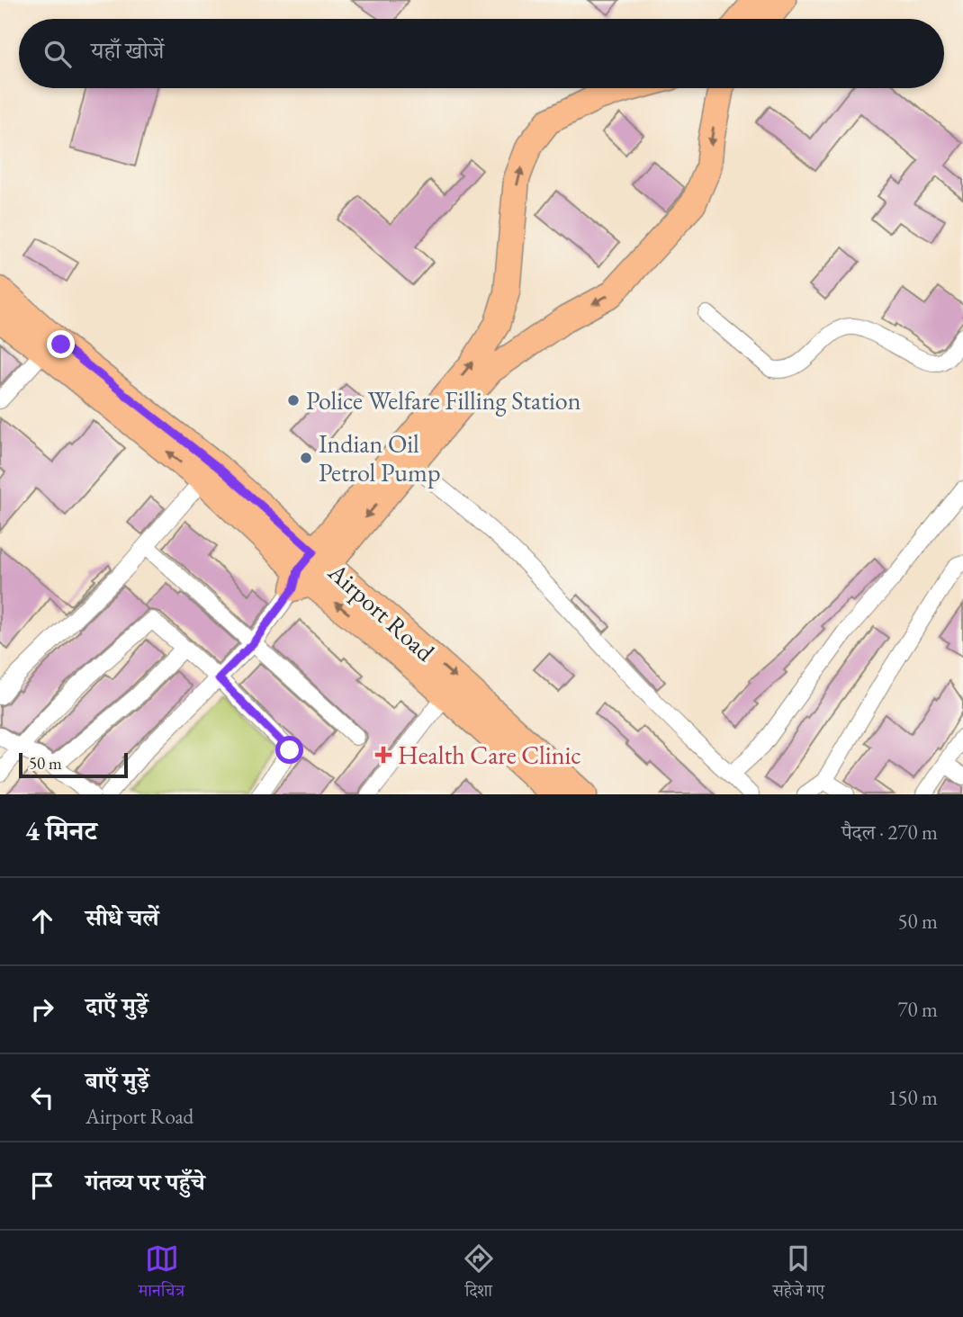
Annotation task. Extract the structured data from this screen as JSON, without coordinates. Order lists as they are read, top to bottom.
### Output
{
  "streets": {
    "main road": ["Airport Road"]
  },
  "places": {
    "other": ["Police Welfare Filling Station", "Indian Oil Petrol Pump"],
    "health": ["Health Care Clinic"]
  },
  "scale_bar": "50 m",
  "page": {
    "search": "यहाँ खोजें",
    "scale": "50 m",
    "heading": ["4 मिनट", "पैदल · 270 m"],
    "list": [
      ["सीधे चलें", "50 m"],
      ["दाएँ मुड़ें", "70 m"],
      ["बाएँ मुड़ें", "Airport Road", "150 m"],
      "गंतव्य पर पहुँचे"
    ],
    "nav": ["मानचित्र", "दिशा", "सहेजे गए"]
  }
}
